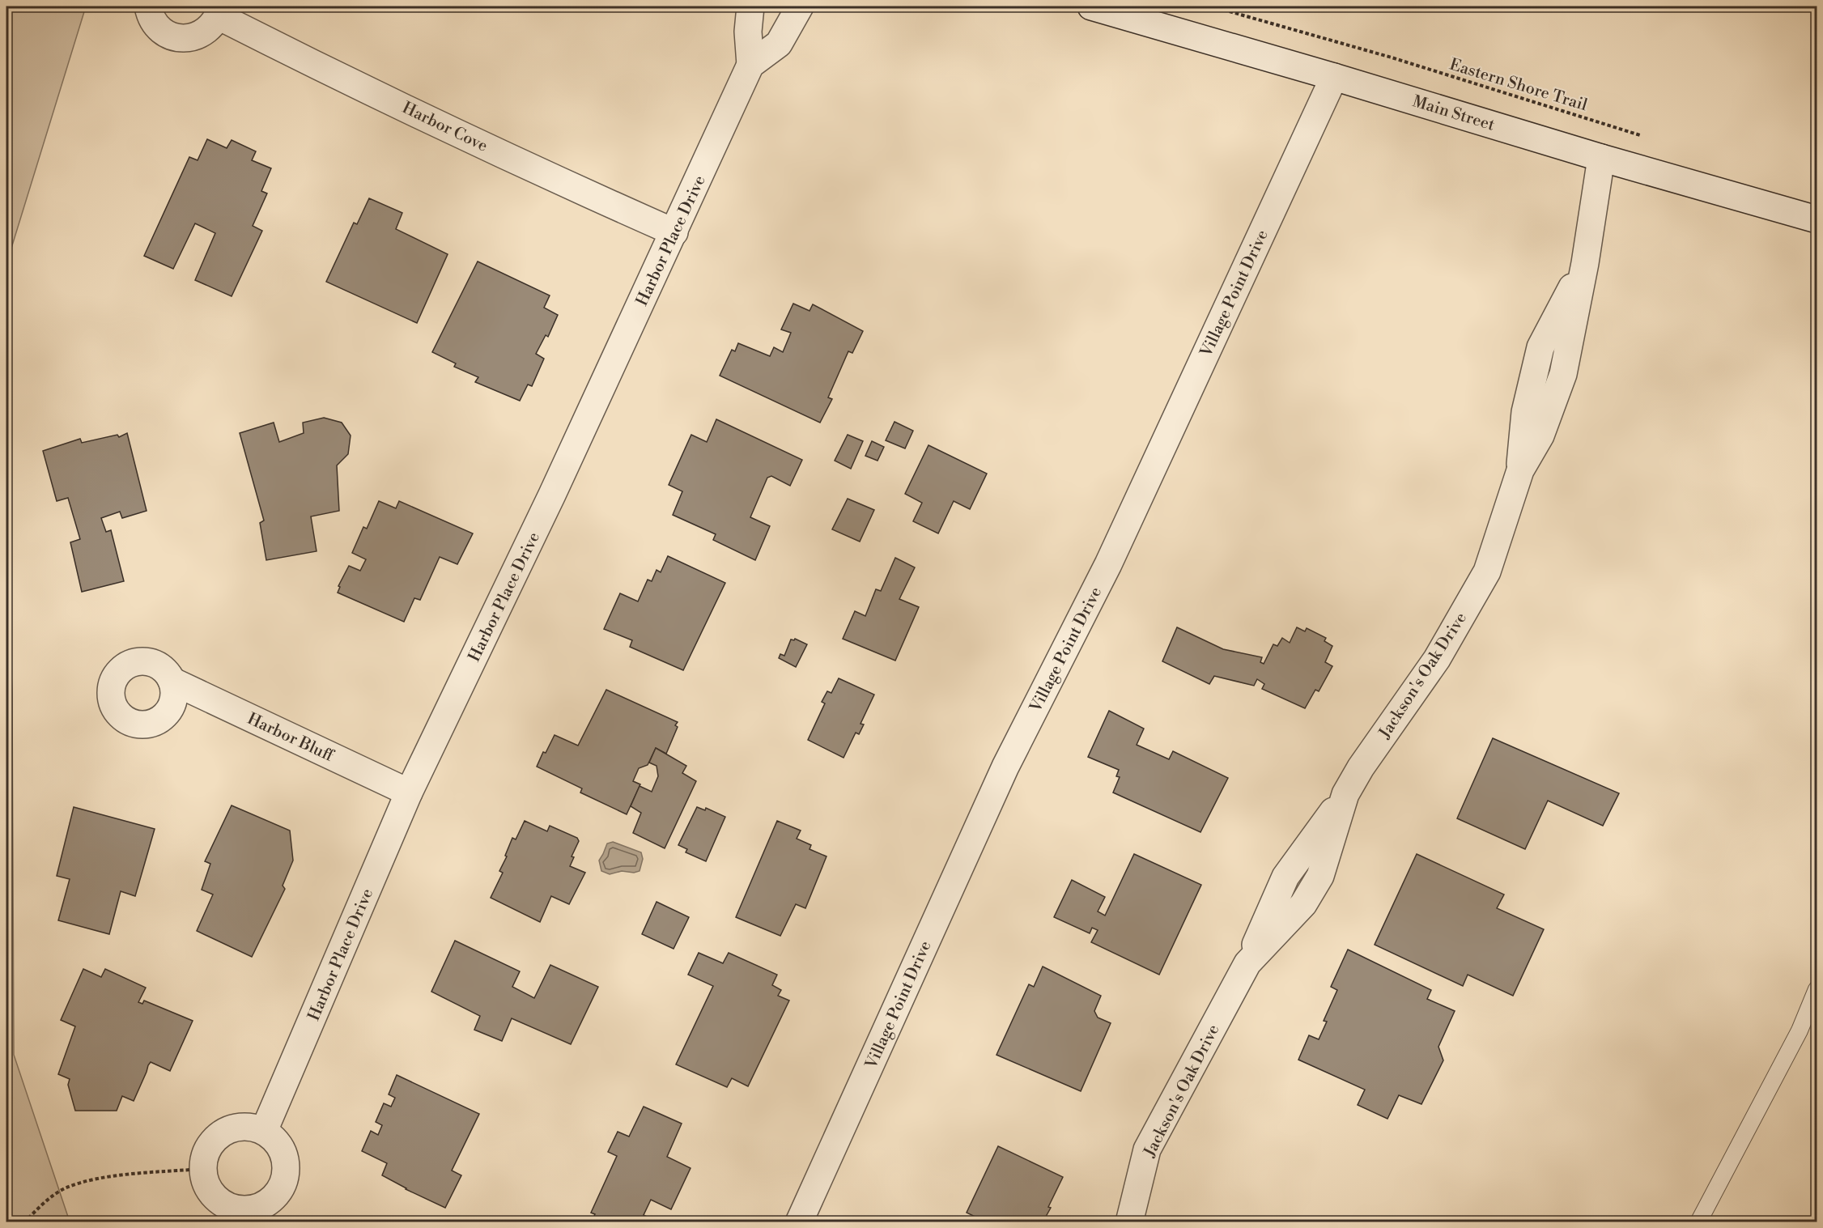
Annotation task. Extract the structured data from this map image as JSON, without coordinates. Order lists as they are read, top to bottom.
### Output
{
  "streets": {
    "street": [
      "Main Street",
      "Harbor Cove",
      "Harbor Place Drive",
      "Village Point Drive",
      "Jackson's Oak Drive",
      "Harbor Bluff"
    ],
    "path": ["Eastern Shore Trail"]
  },
  "crossings": [
    ["Main Street", "Village Point Drive"],
    ["Main Street", "Jackson's Oak Drive"],
    ["Harbor Cove", "Harbor Place Drive"],
    ["Harbor Place Drive", "Harbor Bluff"]
  ]
}
